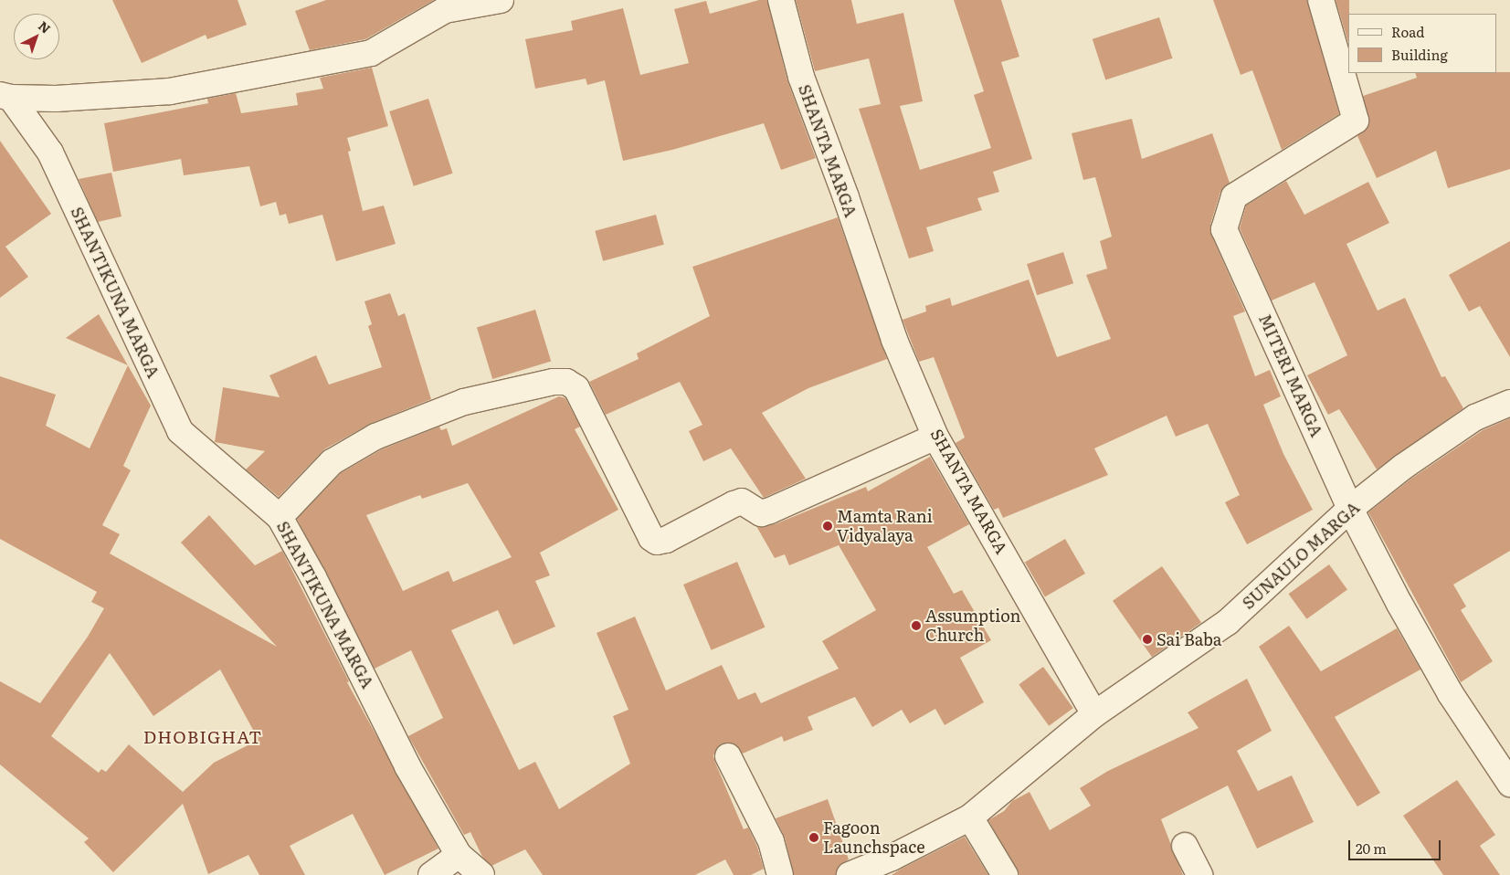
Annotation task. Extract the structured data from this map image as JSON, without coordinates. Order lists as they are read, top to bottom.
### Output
{
  "streets": {
    "street": [
      "SHANTA MARGA",
      "SHANTIKUNA MARGA",
      "MITERI MARGA",
      "SUNAULO MARGA"
    ]
  },
  "crossings": [
    ["SHANTA MARGA", "SUNAULO MARGA"],
    ["MITERI MARGA", "SUNAULO MARGA"]
  ],
  "districts": ["DHOBIGHAT"],
  "places": [
    "Mamta Rani Vidyalaya",
    "Assumption Church",
    "Sai Baba",
    "Fagoon Launchspace"
  ],
  "legend": ["Road", "Building"],
  "scale_bar": "20 m",
  "north": "top right"
}
